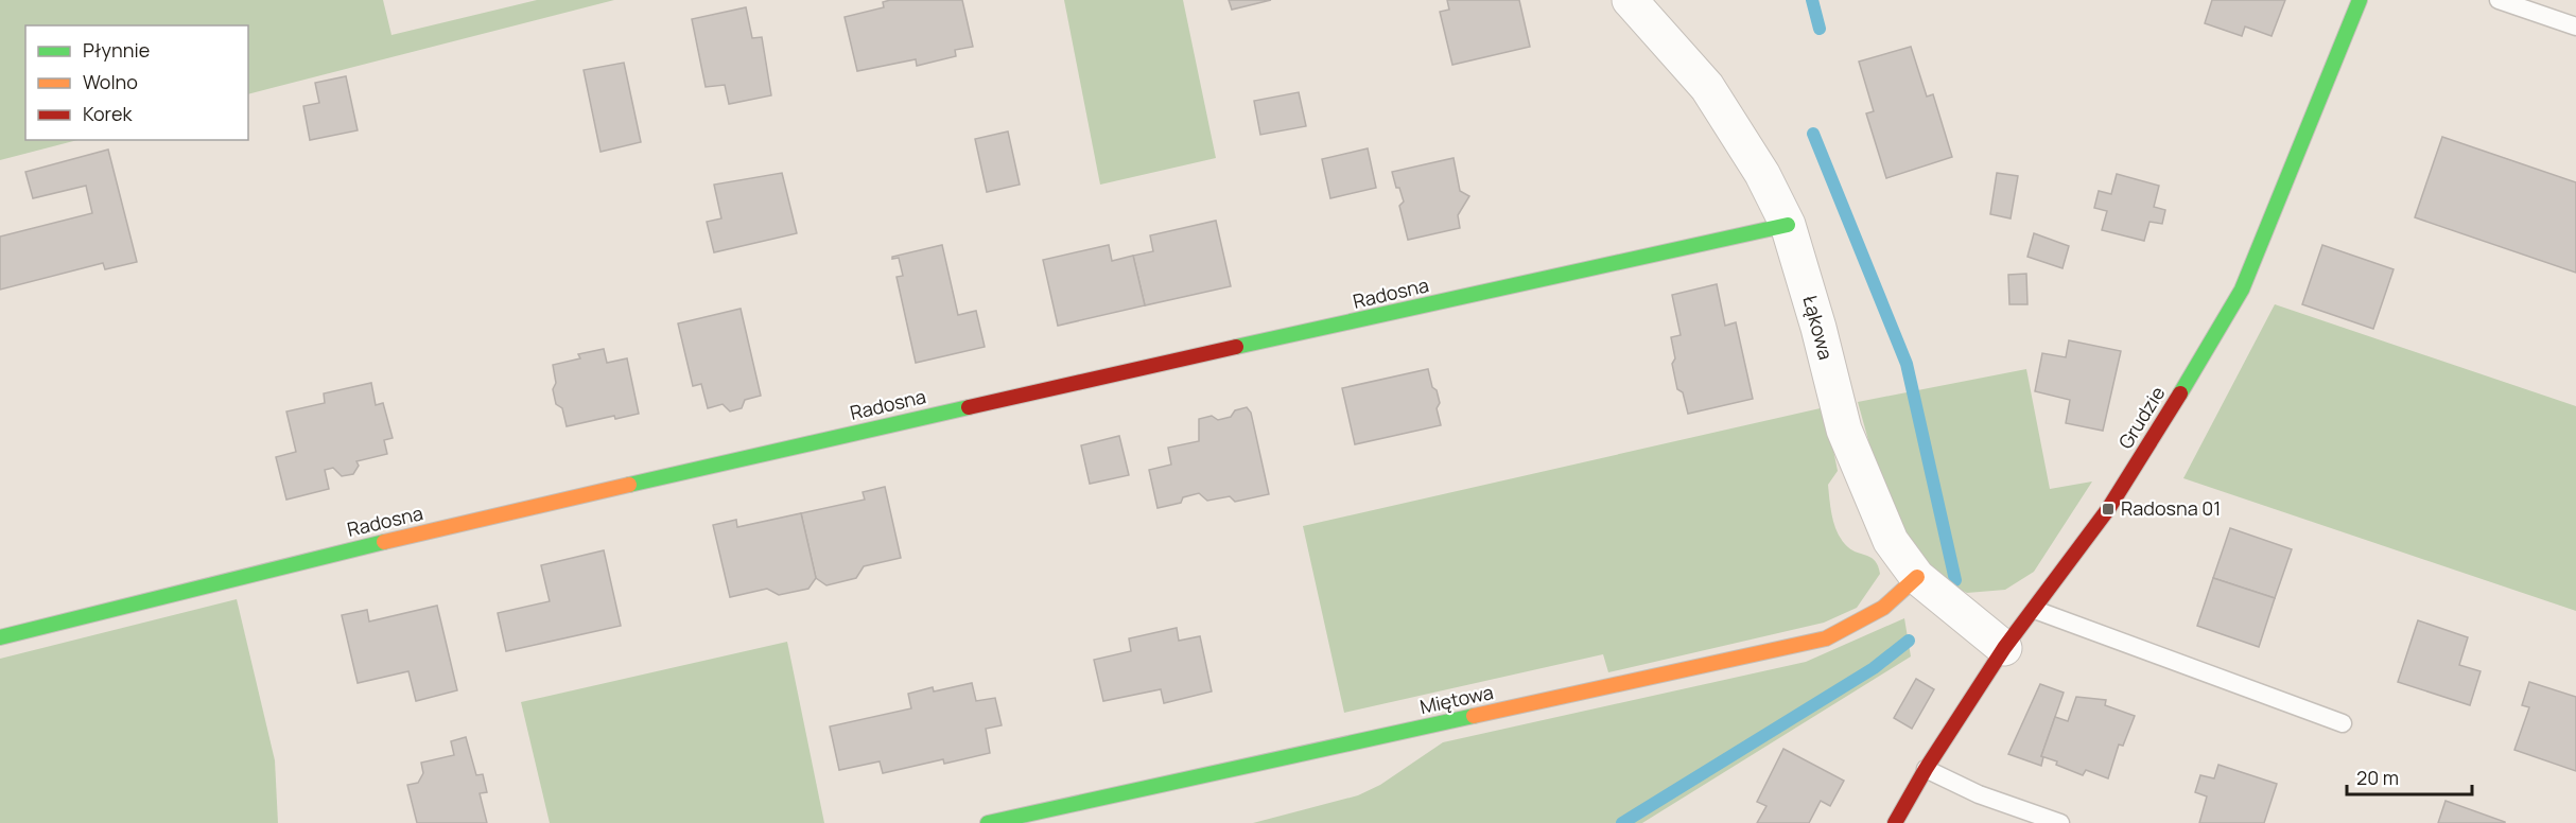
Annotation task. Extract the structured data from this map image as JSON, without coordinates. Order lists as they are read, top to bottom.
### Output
{
  "streets": {
    "street": [
      "Radosna",
      "Łąkowa",
      "Grudzie",
      "Miętowa"
    ]
  },
  "crossings": [
    ["Radosna", "Łąkowa"],
    ["Łąkowa", "Grudzie"],
    ["Łąkowa", "Miętowa"]
  ],
  "places": {
    "transit": ["Radosna 01"]
  },
  "legend": ["Płynnie", "Wolno", "Korek"],
  "scale_bar": "20 m"
}
